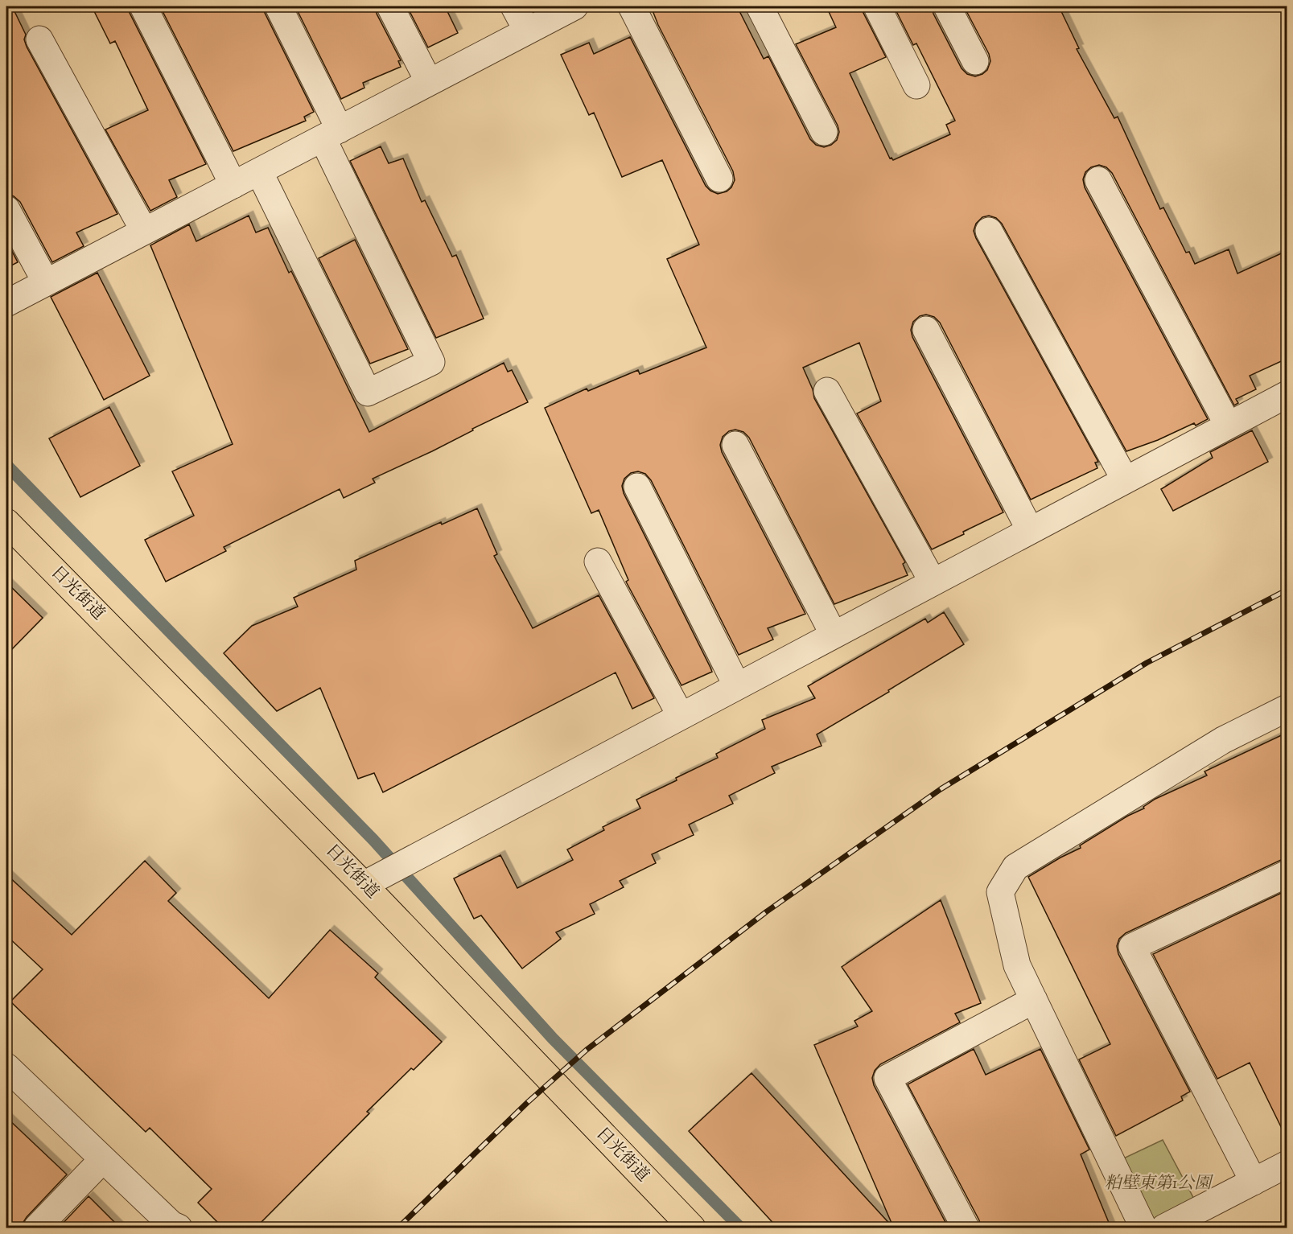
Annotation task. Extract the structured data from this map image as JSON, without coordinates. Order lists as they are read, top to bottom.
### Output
{
  "streets": {
    "highway": ["日光街道"]
  },
  "parks": ["粕壁東第1公園"]
}
